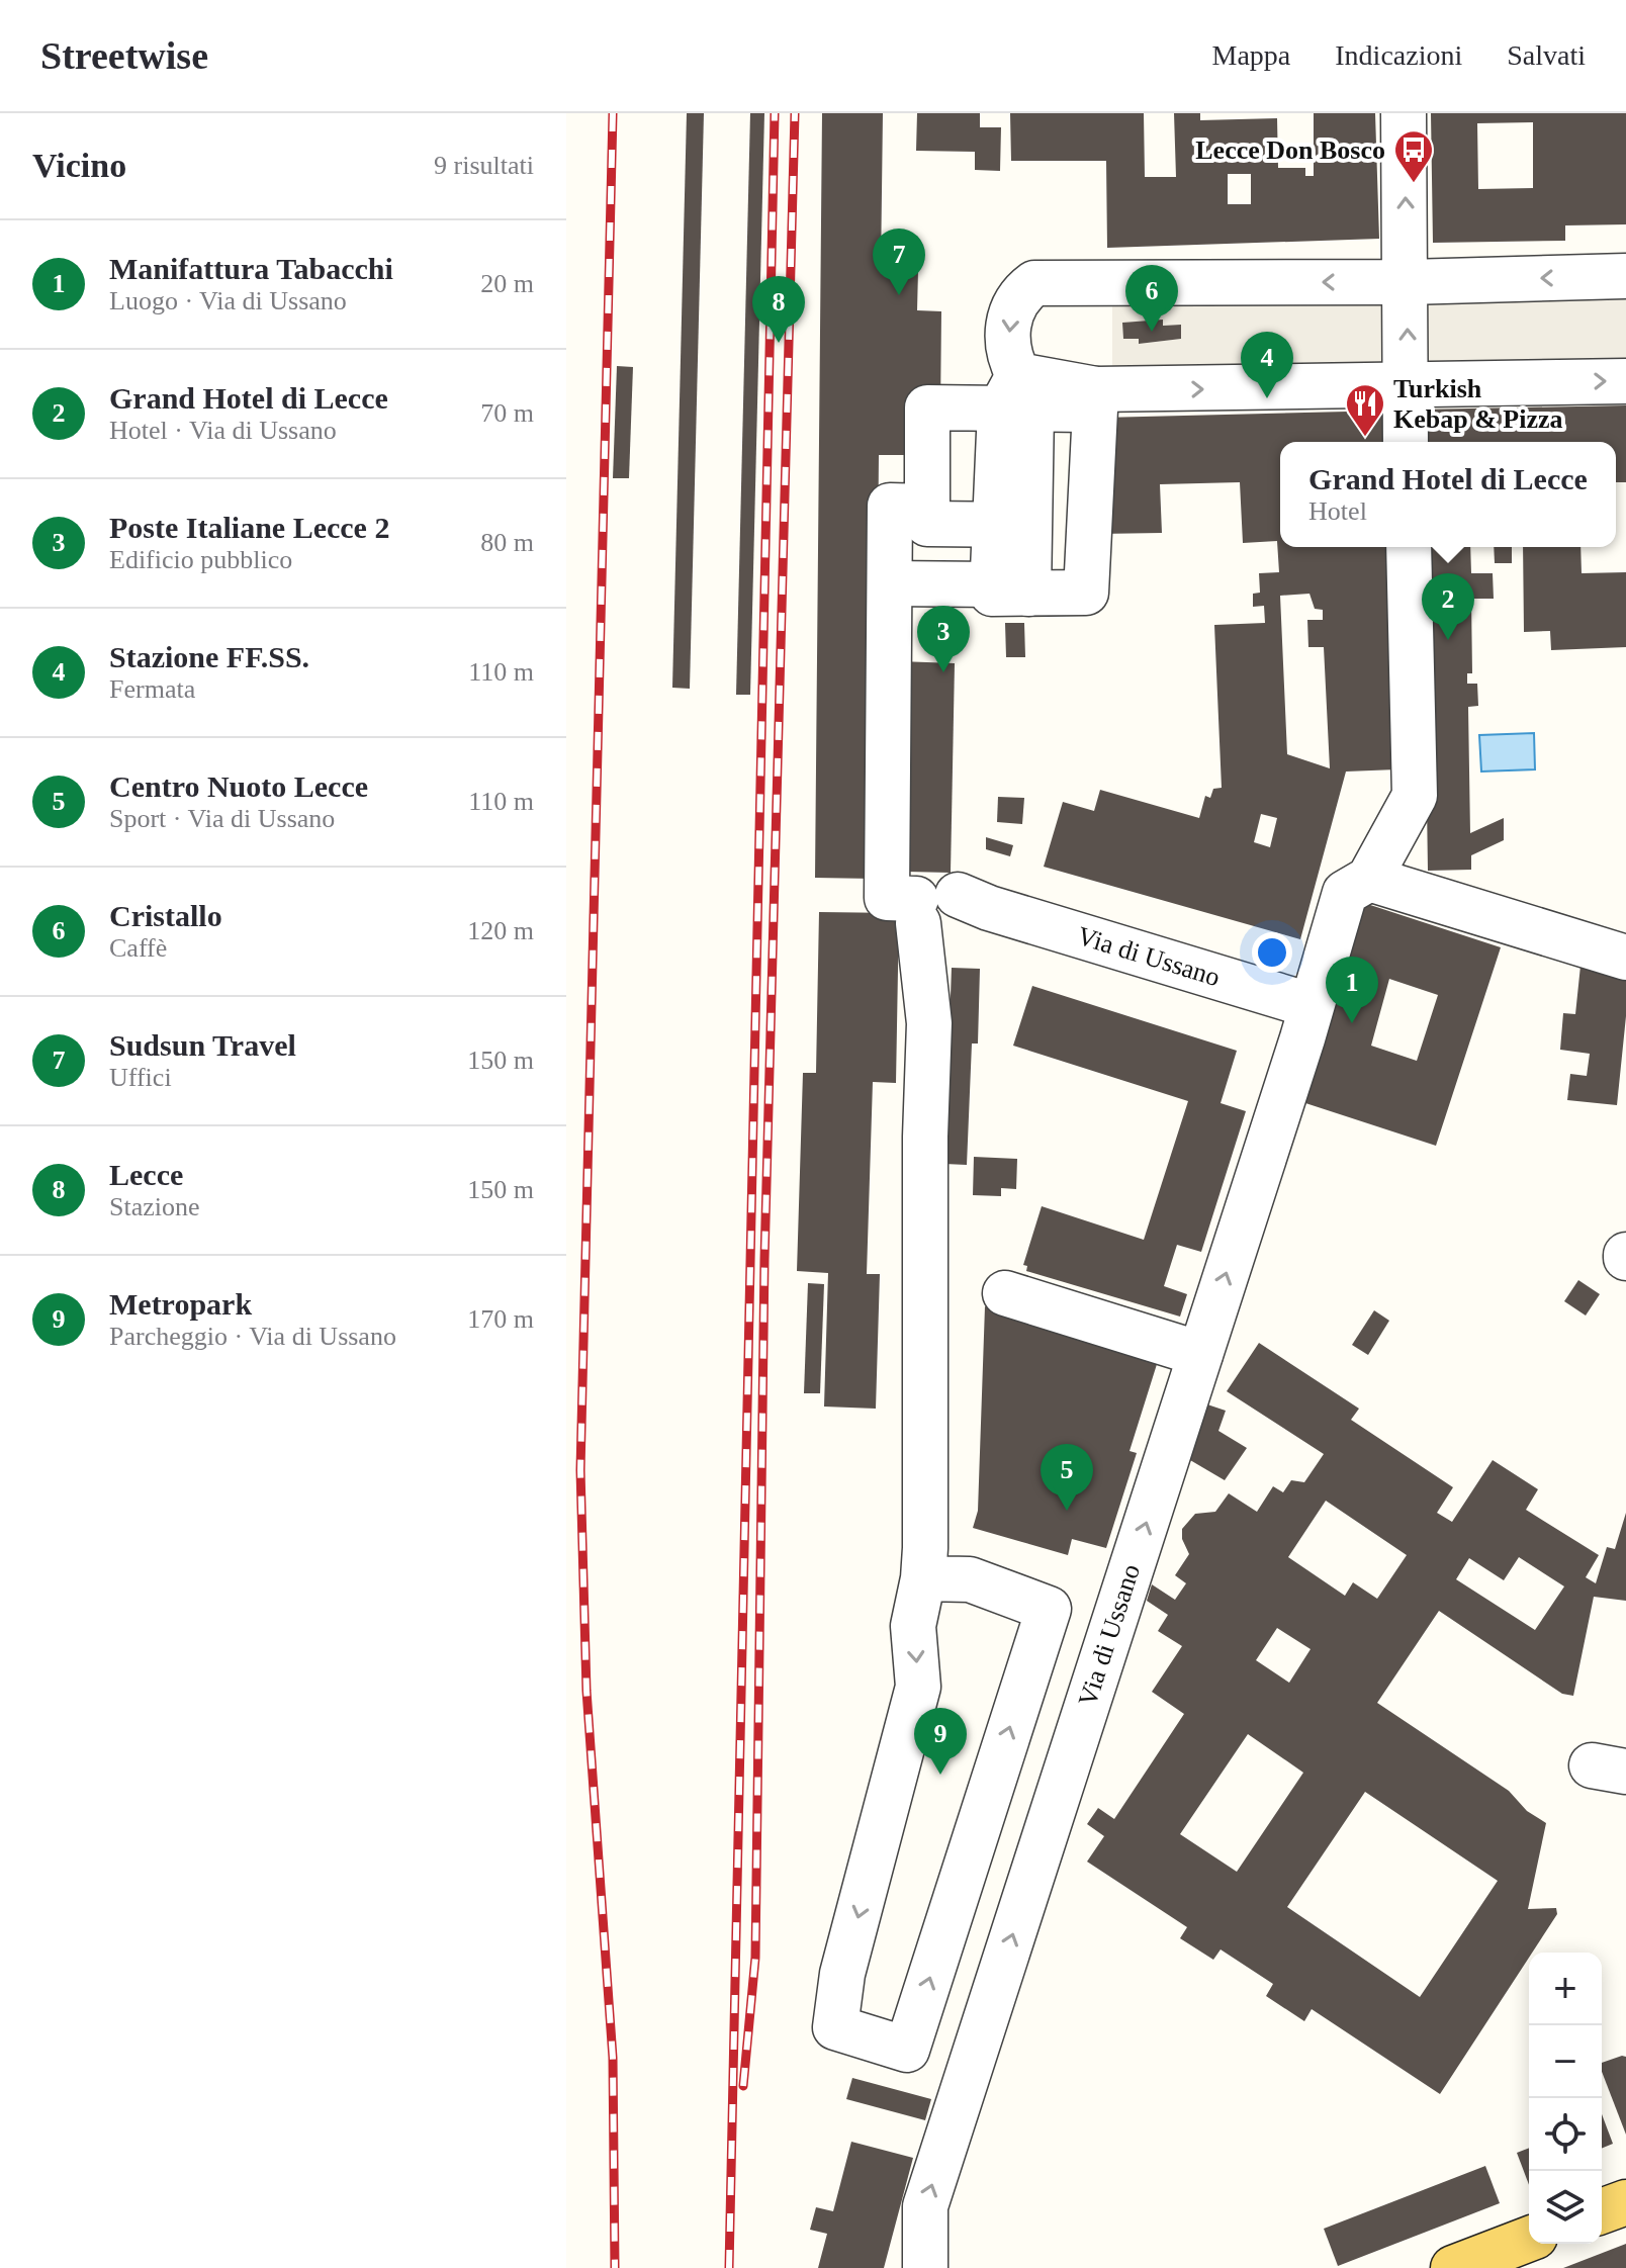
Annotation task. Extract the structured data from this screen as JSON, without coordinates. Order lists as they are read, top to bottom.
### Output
{
  "streets": {
    "street": ["Via di Ussano"]
  },
  "places": {
    "bus stop": ["Lecce Don Bosco"],
    "restaurant": ["Turkish Kebap & Pizza"]
  },
  "page": {
    "header": "Streetwise",
    "nav": ["Mappa", "Indicazioni", "Salvati"],
    "heading": ["Vicino", "9 risultati"],
    "list": [
      {
        "mark": "1",
        "name": "Manifattura Tabacchi",
        "note": "Luogo · Via di Ussano",
        "value": "20 m"
      },
      {
        "mark": "2",
        "name": "Grand Hotel di Lecce",
        "note": "Hotel · Via di Ussano",
        "value": "70 m"
      },
      {
        "mark": "3",
        "name": "Poste Italiane Lecce 2",
        "note": "Edificio pubblico",
        "value": "80 m"
      },
      {
        "mark": "4",
        "name": "Stazione FF.SS.",
        "note": "Fermata",
        "value": "110 m"
      },
      {
        "mark": "5",
        "name": "Centro Nuoto Lecce",
        "note": "Sport · Via di Ussano",
        "value": "110 m"
      },
      {
        "mark": "6",
        "name": "Cristallo",
        "note": "Caffè",
        "value": "120 m"
      },
      {
        "mark": "7",
        "name": "Sudsun Travel",
        "note": "Uffici",
        "value": "150 m"
      },
      {
        "mark": "8",
        "name": "Lecce",
        "note": "Stazione",
        "value": "150 m"
      },
      {
        "mark": "9",
        "name": "Metropark",
        "note": "Parcheggio · Via di Ussano",
        "value": "170 m"
      }
    ],
    "pins": [
      "7",
      "6",
      "8",
      "4",
      "2",
      "3",
      "1",
      "5",
      "9"
    ],
    "popup": ["Grand Hotel di Lecce", "Hotel"],
    "map_buttons": ["+", "−"]
  }
}
